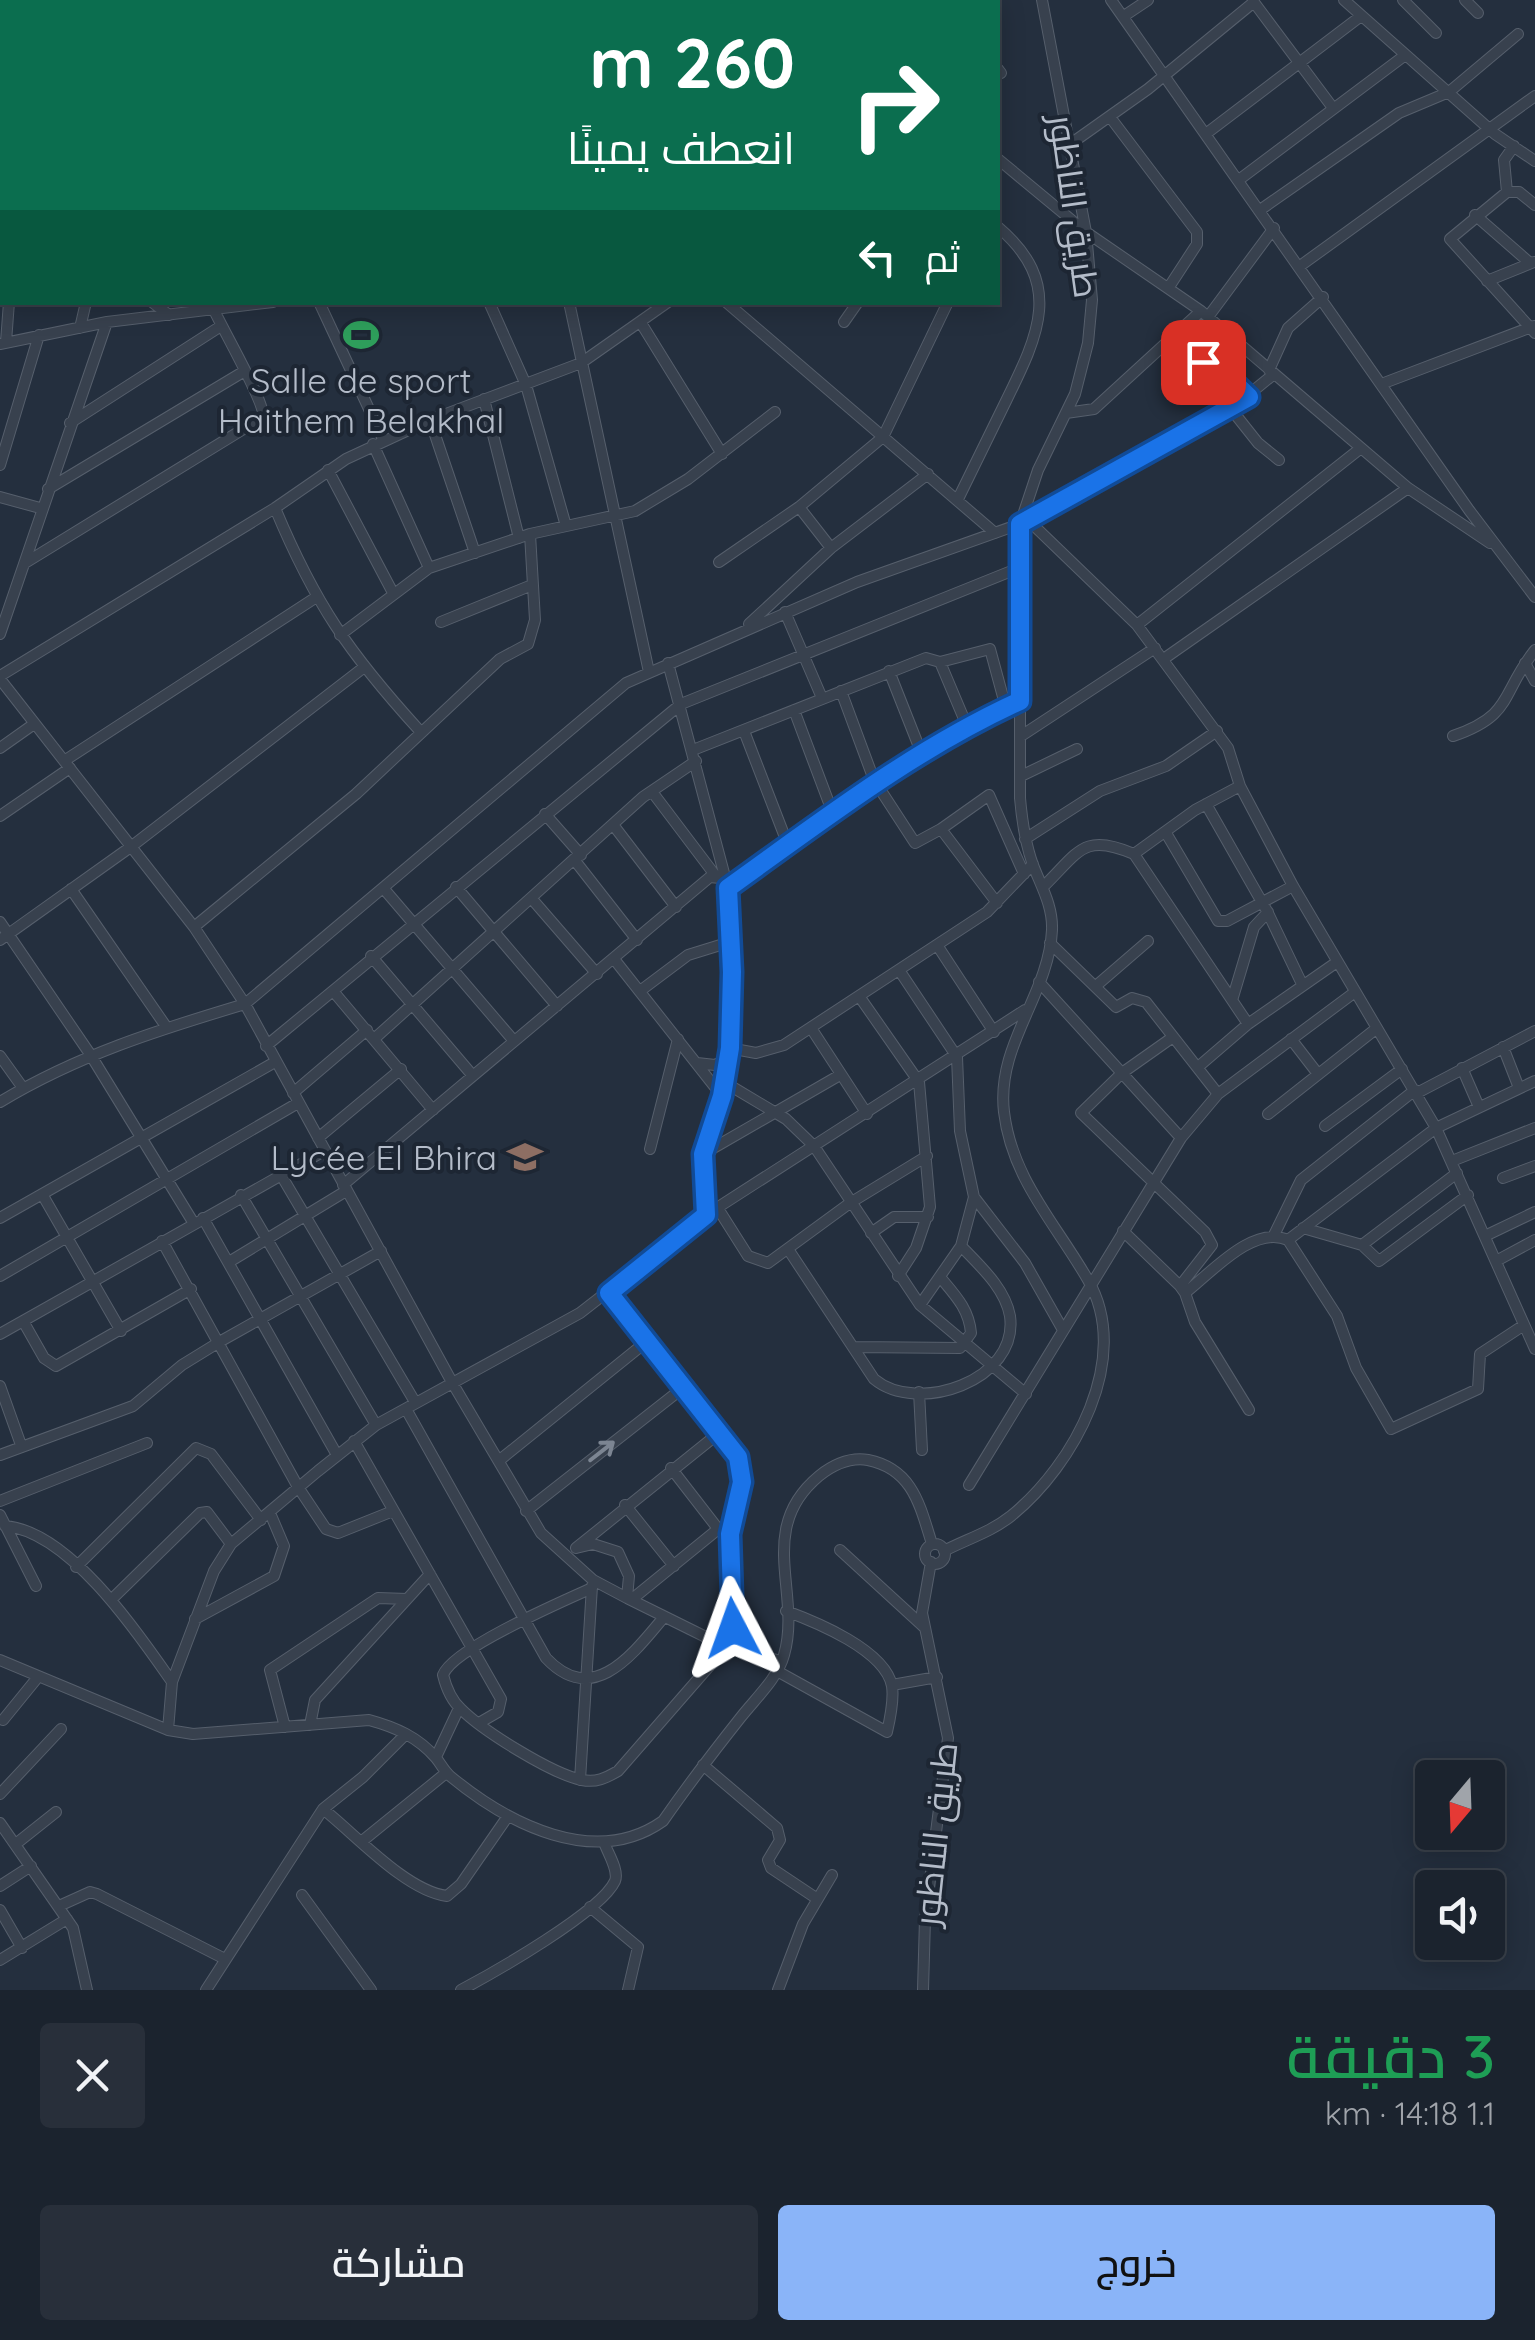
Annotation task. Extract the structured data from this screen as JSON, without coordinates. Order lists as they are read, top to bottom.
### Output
{
  "streets": {
    "street": ["طريق الناظور"]
  },
  "places": {
    "sports": ["Salle de sport Haithem Belakhal"],
    "school or university": ["Lycée El Bhira"]
  },
  "north": "bottom",
  "page": {
    "turn": ["260 m", "انعطف يمينًا"],
    "then": "ثم",
    "heading": ["3 دقيقة", "1.1 km · 14:18"],
    "buttons": ["خروج", "مشاركة"]
  }
}
